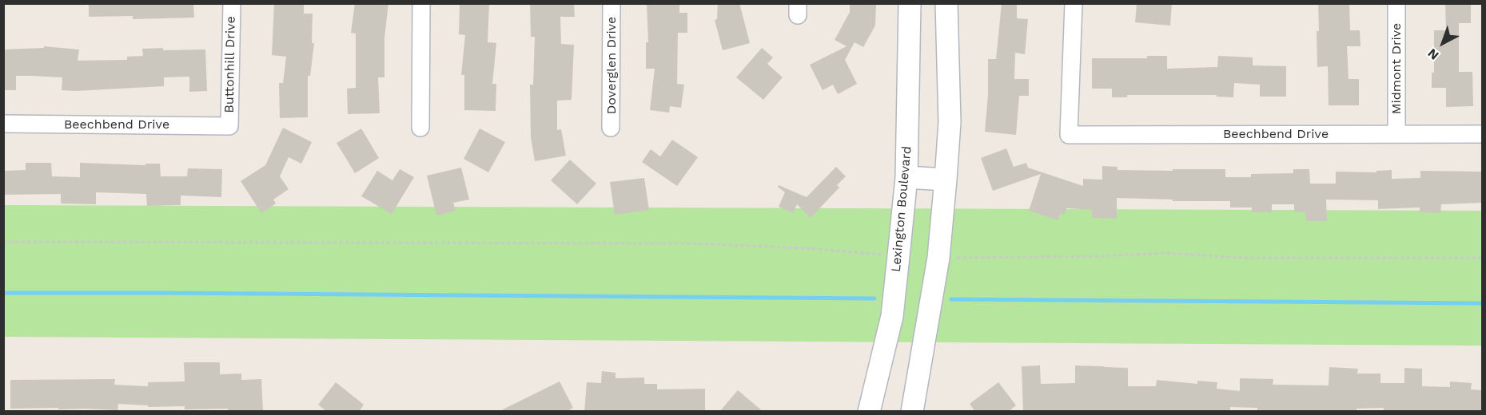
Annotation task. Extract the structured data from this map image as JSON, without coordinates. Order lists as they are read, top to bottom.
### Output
{
  "streets": {
    "street": [
      "Buttonhill Drive",
      "Doverglen Drive",
      "Midmont Drive",
      "Beechbend Drive",
      "Lexington Boulevard"
    ]
  },
  "crossings": [
    ["Buttonhill Drive", "Beechbend Drive"],
    ["Midmont Drive", "Beechbend Drive"]
  ],
  "north": "bottom left"
}
